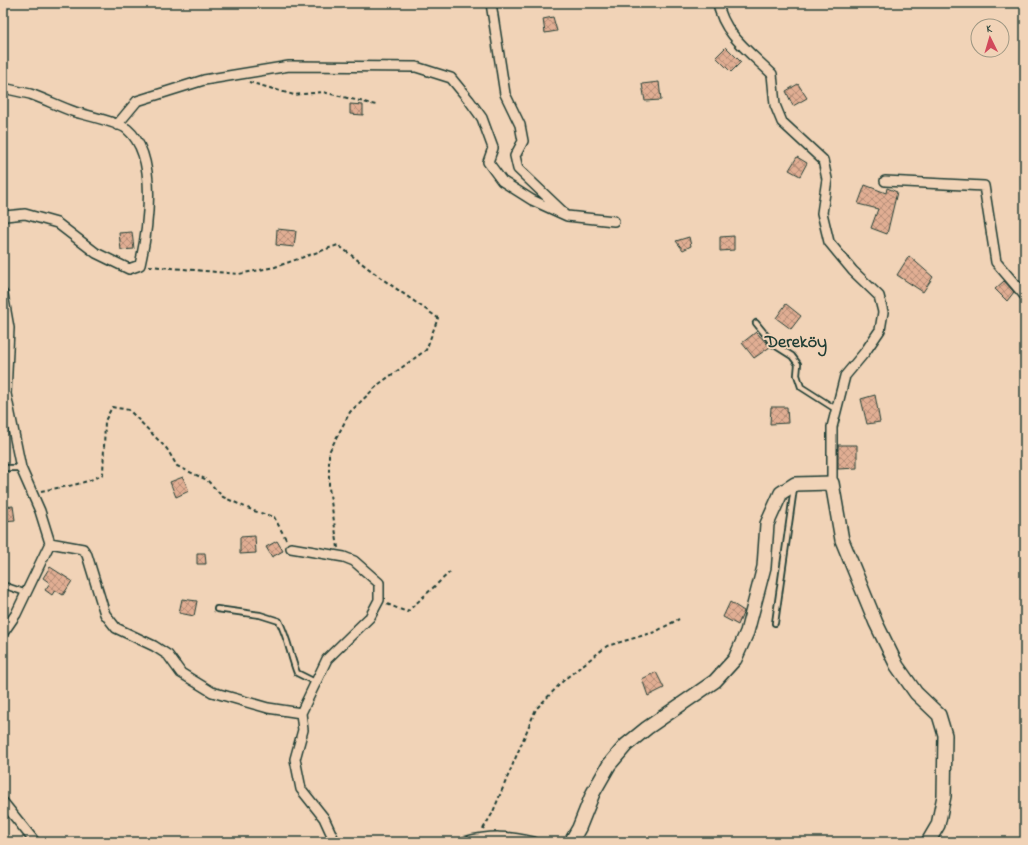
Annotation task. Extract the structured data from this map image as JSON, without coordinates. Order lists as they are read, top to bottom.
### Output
{
  "districts": ["Dereköy"],
  "north": "top"
}
